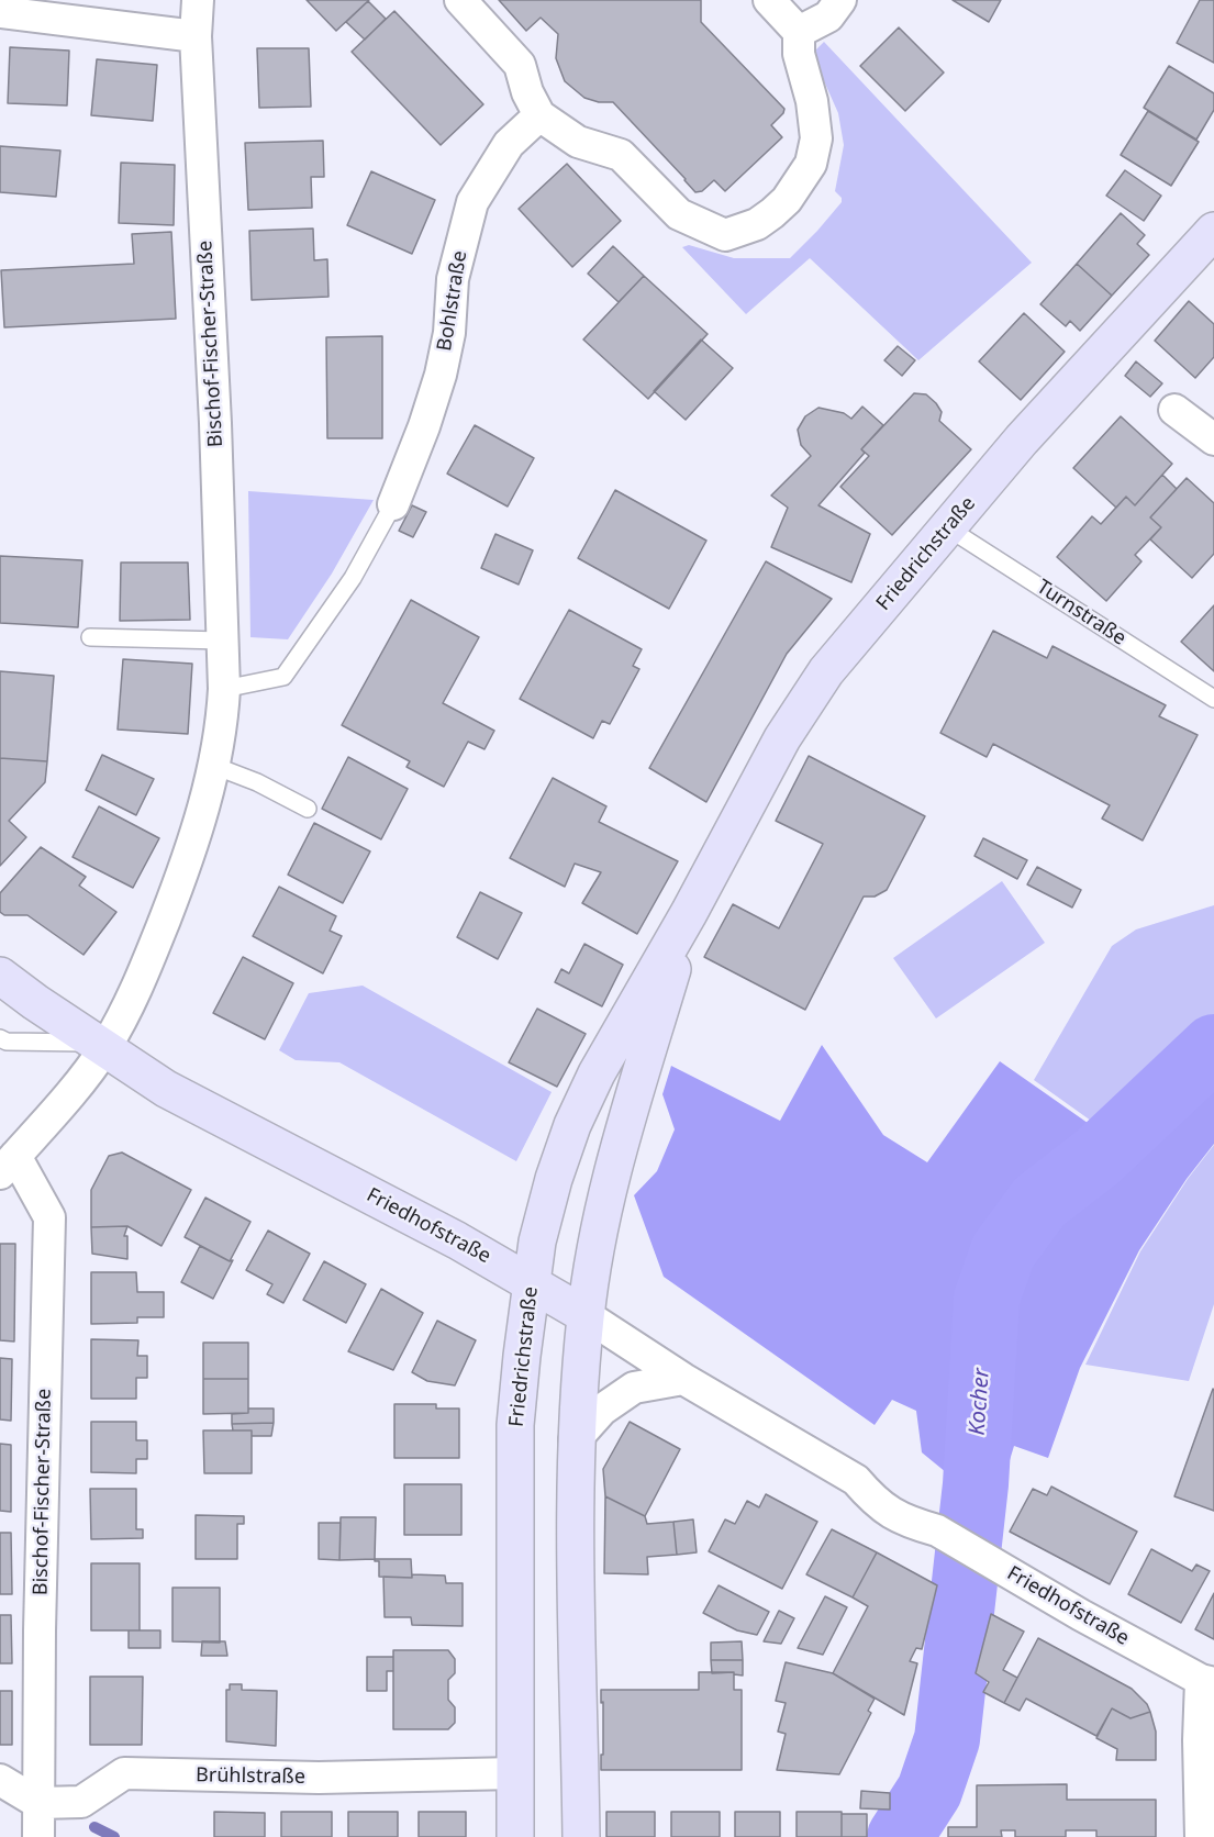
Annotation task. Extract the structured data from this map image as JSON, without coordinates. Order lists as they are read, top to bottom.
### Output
{
  "streets": {
    "main road": ["Friedrichstraße", "Friedhofstraße"],
    "street": ["Bohlstraße", "Bischof-Fischer-Straße", "Brühlstraße"],
    "lane": ["Turnstraße"]
  },
  "crossings": [
    ["Bischof-Fischer-Straße", "Friedhofstraße"],
    ["Bischof-Fischer-Straße", "Brühlstraße"],
    ["Friedrichstraße", "Turnstraße"],
    ["Friedrichstraße", "Friedhofstraße"],
    ["Friedrichstraße", "Brühlstraße"]
  ],
  "water": ["Kocher"]
}
